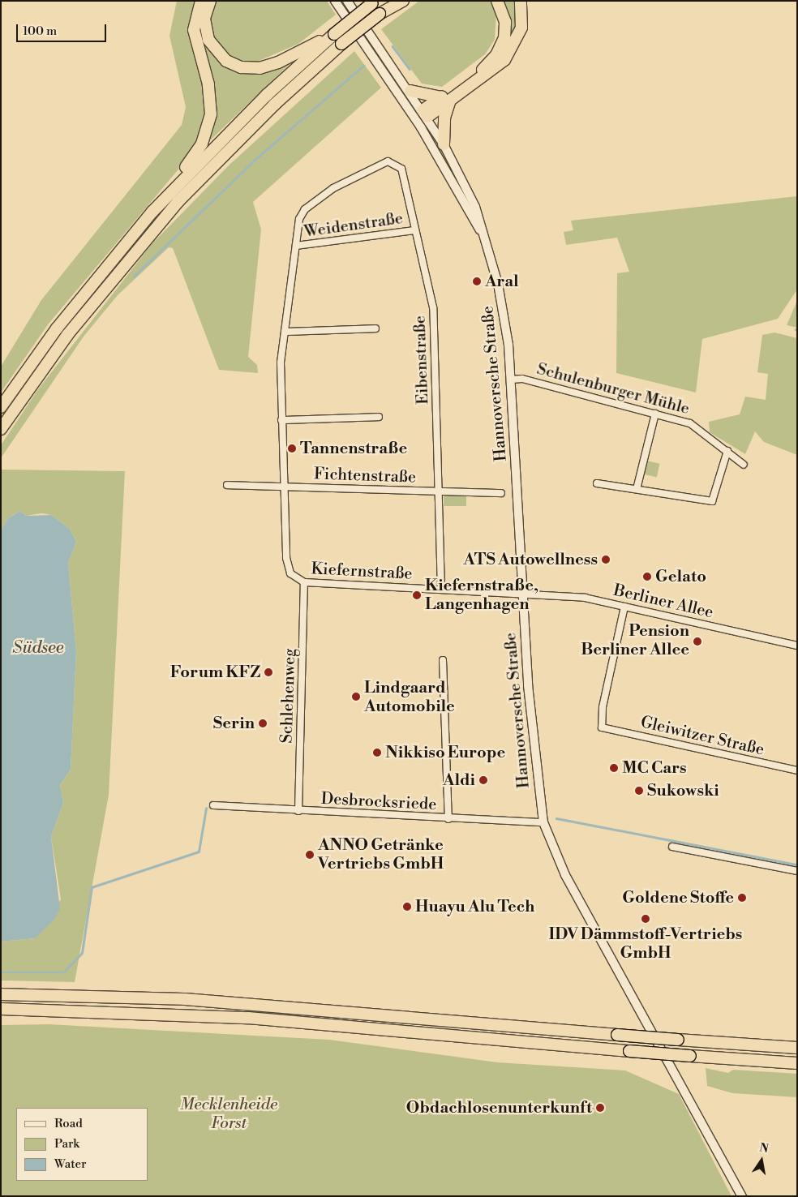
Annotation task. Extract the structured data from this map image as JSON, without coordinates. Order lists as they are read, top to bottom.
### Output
{
  "streets": {
    "main road": ["Hannoversche Straße"],
    "street": [
      "Weidenstraße",
      "Eibenstraße",
      "Schulenburger Mühle",
      "Fichtenstraße",
      "Kiefernstraße",
      "Berliner Allee",
      "Schlehenweg",
      "Gleiwitzer Straße",
      "Desbrocksriede"
    ]
  },
  "crossings": [
    ["Weidenstraße", "Eibenstraße"],
    ["Eibenstraße", "Fichtenstraße"],
    ["Eibenstraße", "Kiefernstraße"],
    ["Hannoversche Straße", "Schulenburger Mühle"],
    ["Hannoversche Straße", "Kiefernstraße"],
    ["Hannoversche Straße", "Berliner Allee"],
    ["Hannoversche Straße", "Desbrocksriede"],
    ["Fichtenstraße", "Kiefernstraße"],
    ["Kiefernstraße", "Berliner Allee"],
    ["Kiefernstraße", "Schlehenweg"],
    ["Berliner Allee", "Gleiwitzer Straße"],
    ["Schlehenweg", "Desbrocksriede"]
  ],
  "water": ["Südsee"],
  "parks": ["Mecklenheide Forst"],
  "places": [
    "Aral",
    "Tannenstraße",
    "ATS Autowellness",
    "Gelato",
    "Kiefernstraße, Langenhagen",
    "Pension Berliner Allee",
    "Forum KFZ",
    "Lindgaard Automobile",
    "Serin",
    "Nikkiso Europe",
    "MC Cars",
    "Aldi",
    "Sukowski",
    "ANNO Getränke Vertriebs GmbH",
    "Goldene Stoffe",
    "Huayu Alu Tech",
    "IDV Dämmstoff-Vertriebs GmbH",
    "Obdachlosenunterkunft"
  ],
  "legend": ["Road", "Park", "Water"],
  "scale_bar": "100 m",
  "north": "top"
}
